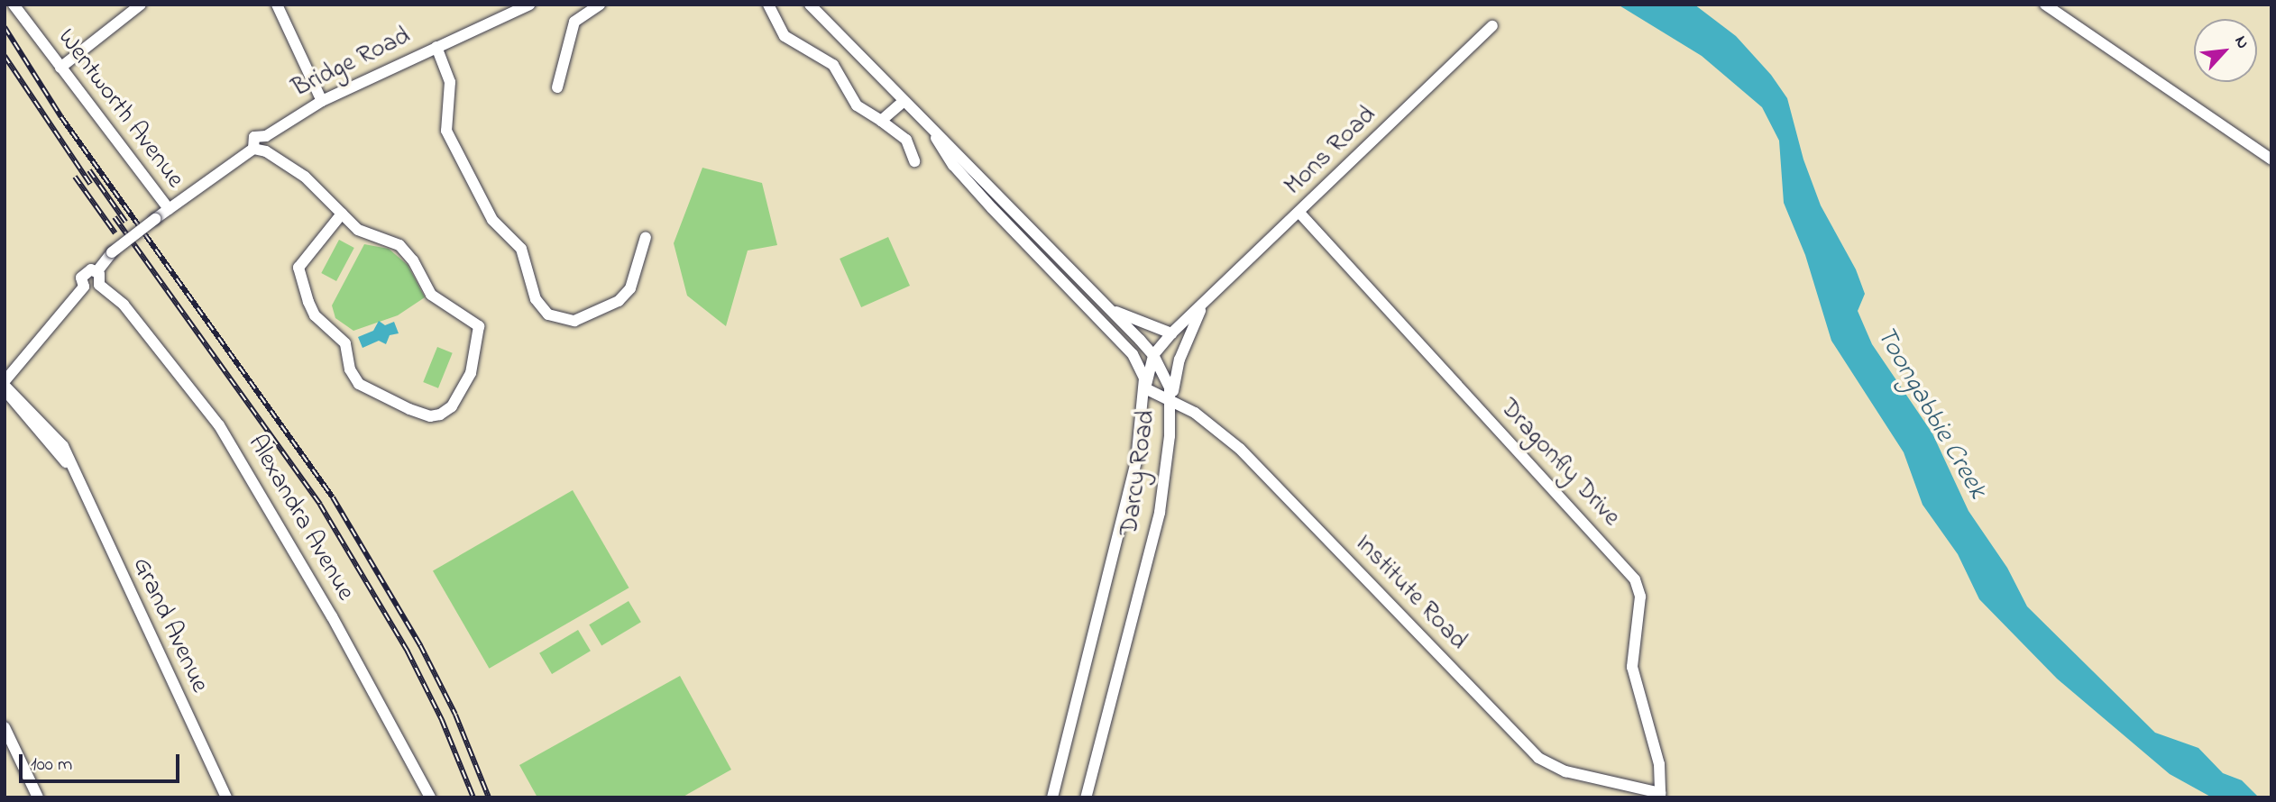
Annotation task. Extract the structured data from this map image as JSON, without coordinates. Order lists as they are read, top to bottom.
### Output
{
  "streets": {
    "street": [
      "Bridge Road",
      "Wentworth Avenue",
      "Mons Road",
      "Dragonfly Drive",
      "Darcy Road",
      "Alexandra Avenue",
      "Institute Road",
      "Grand Avenue"
    ]
  },
  "crossings": [
    ["Mons Road", "Dragonfly Drive"],
    ["Mons Road", "Darcy Road"],
    ["Mons Road", "Institute Road"],
    ["Dragonfly Drive", "Institute Road"],
    ["Darcy Road", "Institute Road"]
  ],
  "water": ["Toongabbie Creek"],
  "scale_bar": "100 m",
  "north": "top right"
}
